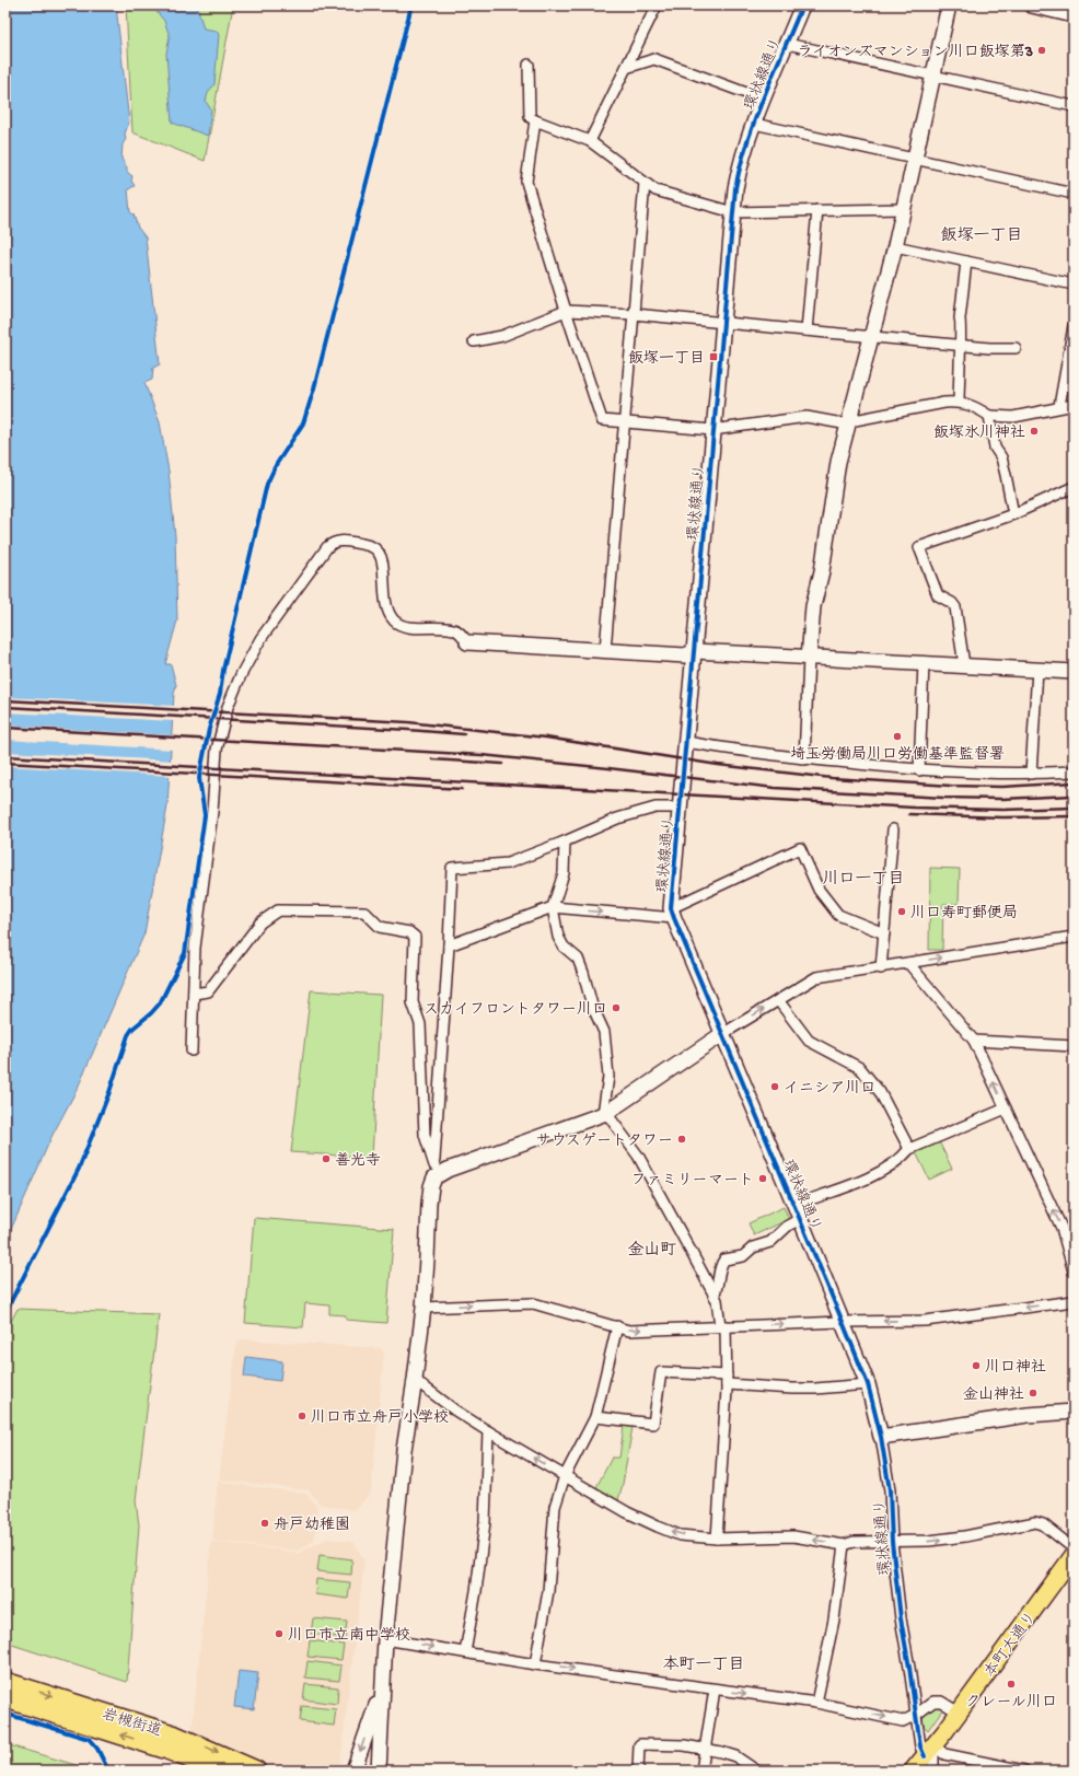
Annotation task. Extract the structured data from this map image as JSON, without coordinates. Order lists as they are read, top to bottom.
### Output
{
  "streets": {
    "highway": ["岩槻街道"],
    "main road": ["本町大通り"],
    "street": ["環状線通り"]
  },
  "crossings": [
    ["環状線通り", "本町大通り"]
  ],
  "districts": [
    "飯塚一丁目",
    "川口一丁目",
    "金山町",
    "本町一丁目"
  ],
  "places": {
    "other": [
      "ライオンズマンション川口飯塚第3",
      "飯塚氷川神社",
      "埼玉労働局川口労働基準監督署",
      "川口寿町郵便局",
      "スカイフロントタワー川口",
      "イニシア川口",
      "サウスゲートタワー",
      "善光寺",
      "ファミリーマート",
      "川口神社",
      "金山神社",
      "川口市立舟戸小学校",
      "舟戸幼稚園",
      "川口市立南中学校",
      "クレール川口"
    ],
    "transit": ["飯塚一丁目"]
  }
}
